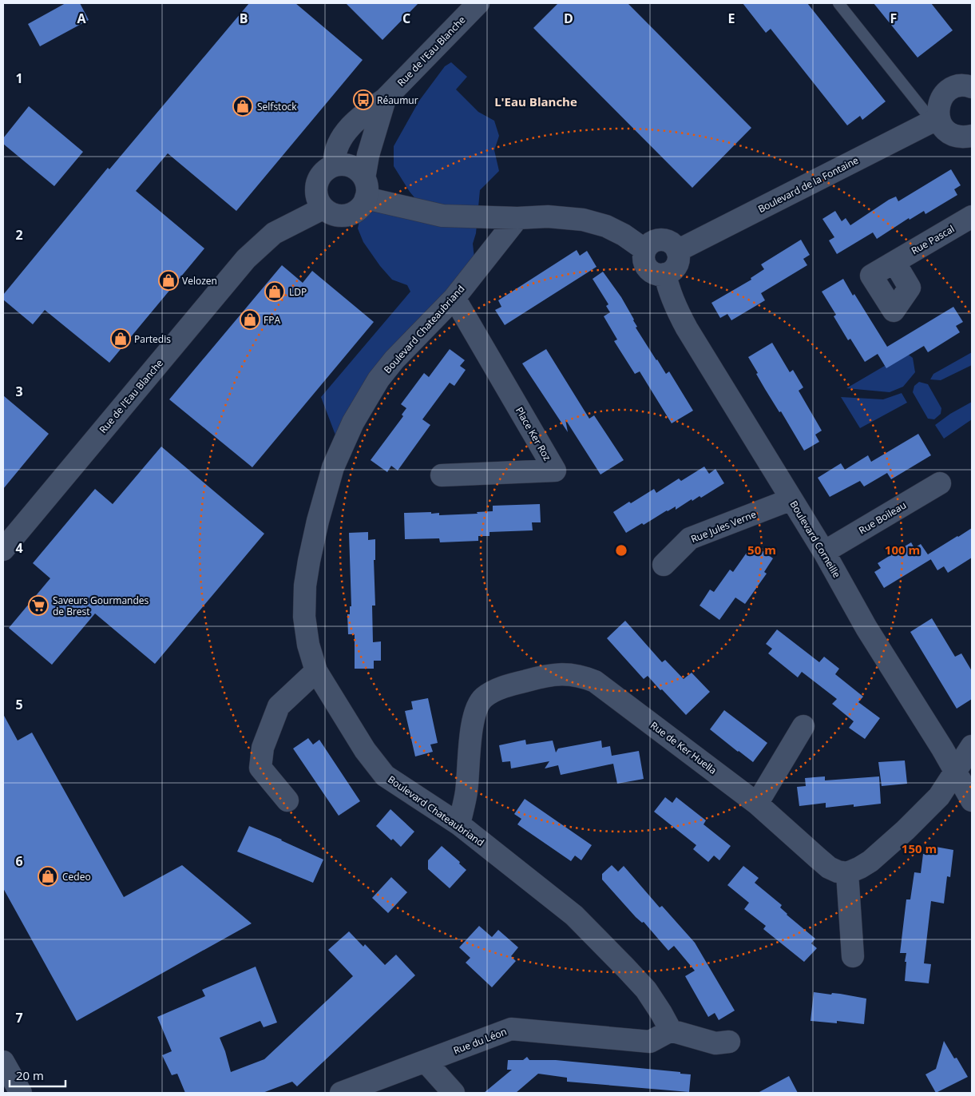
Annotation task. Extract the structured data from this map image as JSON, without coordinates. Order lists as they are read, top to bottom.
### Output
{
  "streets": {
    "street": [
      "Rue de l'Eau Blanche",
      "Boulevard de la Fontaine",
      "Rue Pascal",
      "Boulevard Chateaubriand",
      "Place Ker Roz",
      "Rue Boileau",
      "Rue Jules Verne",
      "Boulevard Corneille",
      "Rue de Ker Huella",
      "Rue du Léon"
    ]
  },
  "crossings": [
    ["Boulevard de la Fontaine", "Boulevard Corneille"],
    ["Boulevard Chateaubriand", "Place Ker Roz"],
    ["Boulevard Chateaubriand", "Rue de Ker Huella"],
    ["Boulevard Chateaubriand", "Rue du Léon"],
    ["Rue Boileau", "Boulevard Corneille"],
    ["Rue Jules Verne", "Boulevard Corneille"]
  ],
  "districts": ["L'Eau Blanche"],
  "places": {
    "bus stop": ["Réaumur"],
    "shop": [
      "Selfstock",
      "Velozen",
      "LDP",
      "FPA",
      "Partedis",
      "Cedeo"
    ],
    "supermarket": ["Saveurs Gourmandes de Brest"]
  },
  "scale_bar": "20 m",
  "grid": {
    "columns": [
      "A",
      "B",
      "C",
      "D",
      "E",
      "F"
    ],
    "rows": [
      "1",
      "2",
      "3",
      "4",
      "5",
      "6",
      "7"
    ]
  },
  "rings": ["50 m", "100 m", "150 m"]
}
